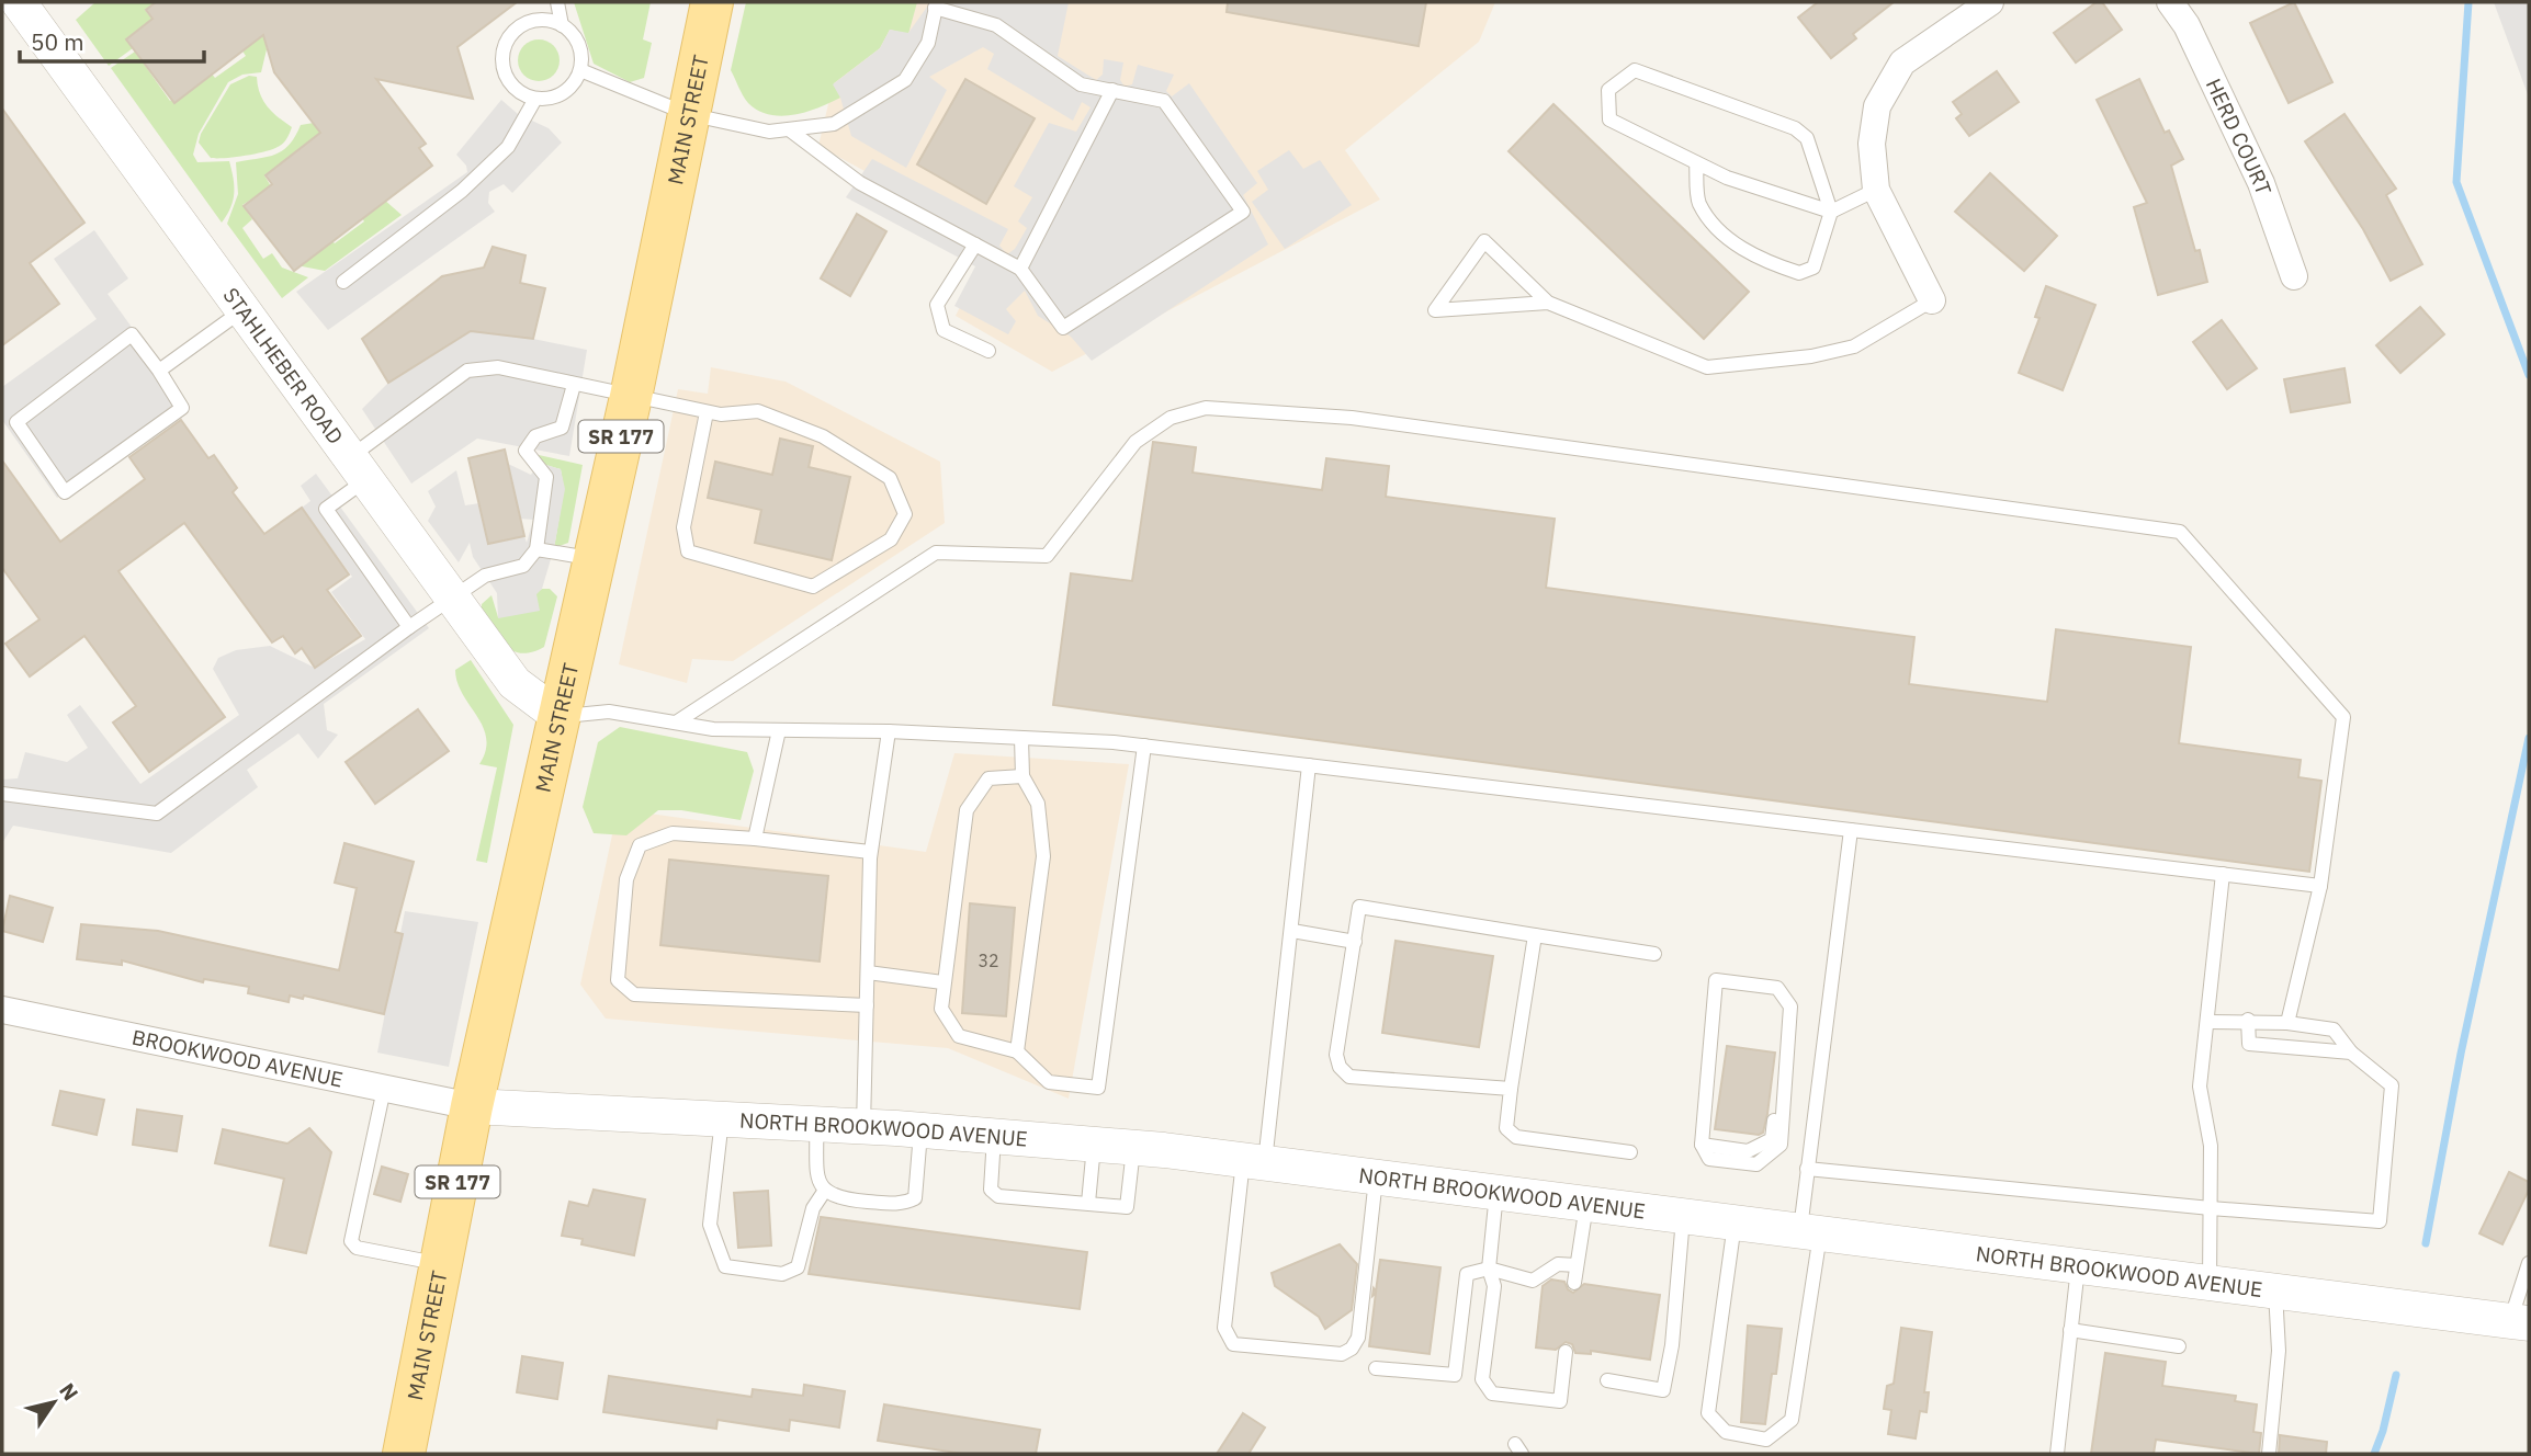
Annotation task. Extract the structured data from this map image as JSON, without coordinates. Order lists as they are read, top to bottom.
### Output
{
  "streets": {
    "main road": ["MAIN STREET", "SR 177"],
    "street": [
      "HERD COURT",
      "STAHLHEBER ROAD",
      "BROOKWOOD AVENUE",
      "NORTH BROOKWOOD AVENUE"
    ]
  },
  "crossings": [
    ["MAIN STREET", "STAHLHEBER ROAD"],
    ["MAIN STREET", "BROOKWOOD AVENUE"],
    ["MAIN STREET", "NORTH BROOKWOOD AVENUE"],
    ["BROOKWOOD AVENUE", "NORTH BROOKWOOD AVENUE"]
  ],
  "house_numbers": ["32"],
  "scale_bar": "50 m",
  "north": "top right"
}
